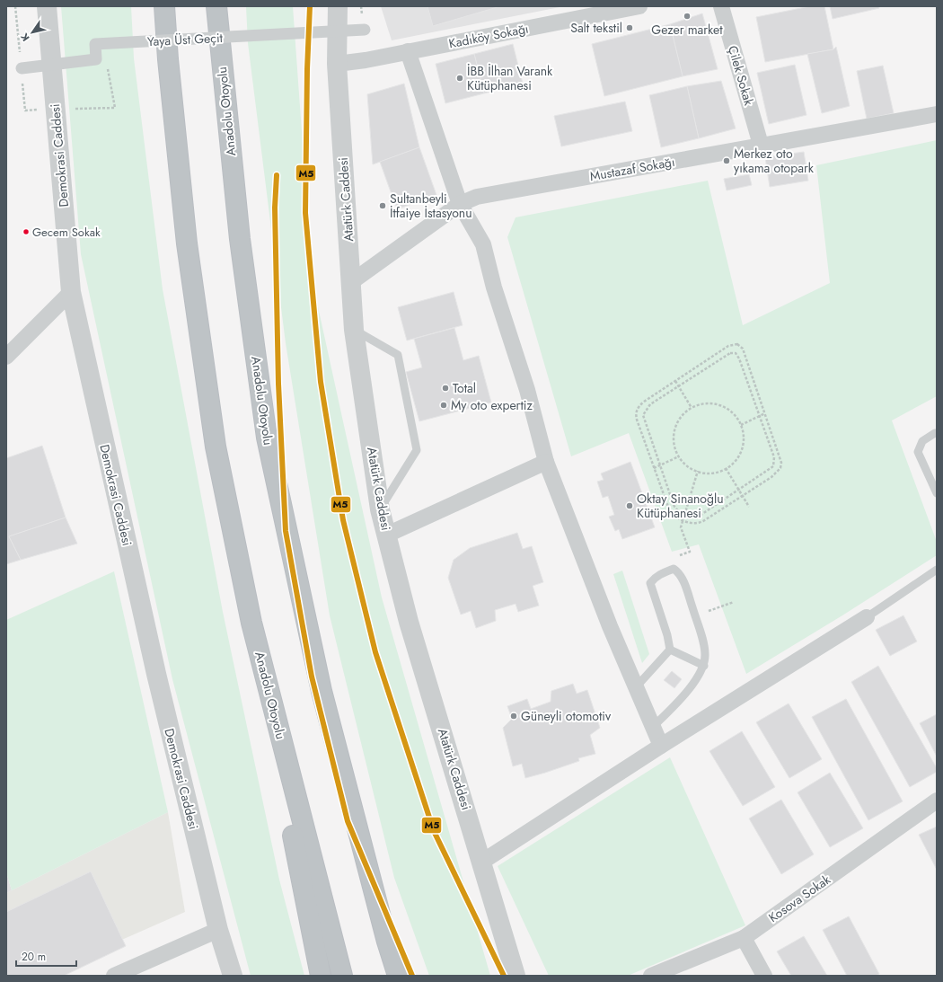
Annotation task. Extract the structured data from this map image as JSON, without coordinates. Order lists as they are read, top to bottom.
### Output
{
  "streets": {
    "highway": ["Anadolu Otoyolu"],
    "street": [
      "Kadıköy Sokağı",
      "Yaya Üst Geçit",
      "Çilek Sokak",
      "Demokrasi Caddesi",
      "Mustazaf Sokağı",
      "Atatürk Caddesi",
      "Kosova Sokak"
    ]
  },
  "crossings": [
    ["Kadıköy Sokağı", "Atatürk Caddesi"],
    ["Çilek Sokak", "Mustazaf Sokağı"],
    ["Mustazaf Sokağı", "Atatürk Caddesi"]
  ],
  "places": [
    "Gezer market",
    "Salt tekstil",
    "İBB İlhan Varank Kütüphanesi",
    "Merkez oto yıkama otopark",
    "Sultanbeyli İtfaiye İstasyonu",
    "Gecem Sokak",
    "Total",
    "My oto expertiz",
    "Oktay Sinanoğlu Kütüphanesi",
    "Güneyli otomotiv"
  ],
  "lines": ["transit line M5"],
  "scale_bar": "20 m",
  "north": "bottom left"
}
